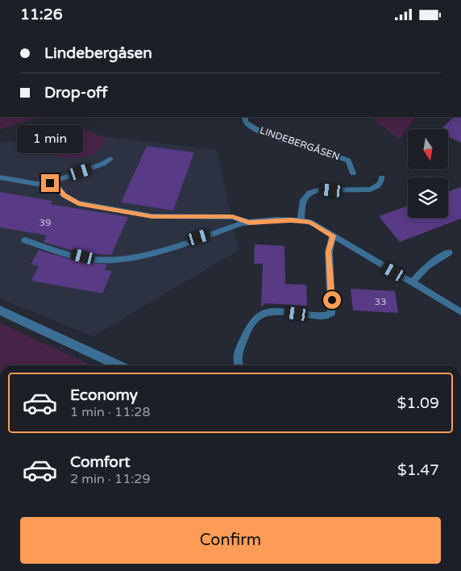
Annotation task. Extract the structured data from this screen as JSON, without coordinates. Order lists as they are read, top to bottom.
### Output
{
  "streets": {
    "lane": ["LINDEBERGÅSEN"]
  },
  "house_numbers": ["39", "33"],
  "north": "bottom",
  "page": {
    "status": "11:26",
    "banner": ["Lindebergåsen", "Drop-off"],
    "bubble": "1 min",
    "list": [
      {
        "name": "Economy",
        "note": "1 min · 11:28",
        "value": "$1.09"
      },
      {
        "name": "Comfort",
        "note": "2 min · 11:29",
        "value": "$1.47"
      }
    ],
    "buttons": "Confirm"
  }
}
